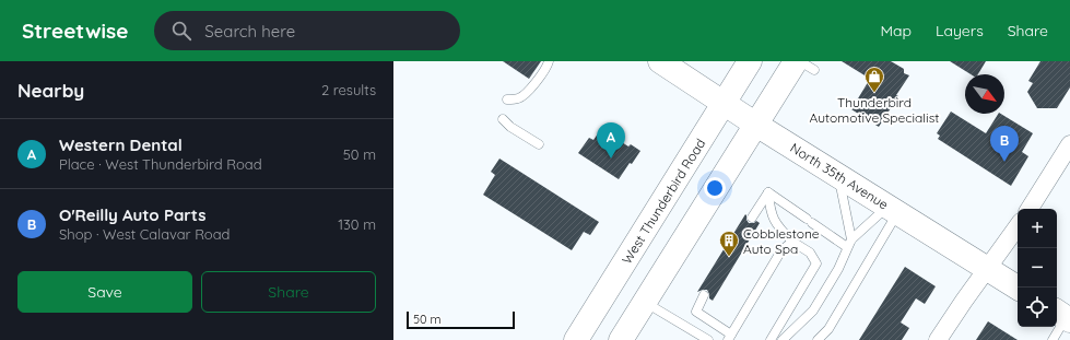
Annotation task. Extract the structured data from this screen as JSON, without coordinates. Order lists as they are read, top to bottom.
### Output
{
  "streets": {
    "main road": ["North 35th Avenue", "West Thunderbird Road"]
  },
  "crossings": [
    ["North 35th Avenue", "West Thunderbird Road"]
  ],
  "places": {
    "shop": ["Thunderbird Automotive Specialist"],
    "building": ["Cobblestone Auto Spa"]
  },
  "scale_bar": "50 m",
  "north": "bottom right",
  "page": {
    "header": "Streetwise",
    "search": "Search here",
    "nav": ["Map", "Layers", "Share"],
    "heading": ["Nearby", "2 results"],
    "list": [
      {
        "mark": "A",
        "name": "Western Dental",
        "note": "Place · West Thunderbird Road",
        "value": "50 m"
      },
      {
        "mark": "B",
        "name": "O'Reilly Auto Parts",
        "note": "Shop · West Calavar Road",
        "value": "130 m"
      }
    ],
    "pins": ["A", "B"],
    "map_buttons": ["+", "−"],
    "buttons": ["Save", "Share"],
    "scale": "50 m"
  }
}
